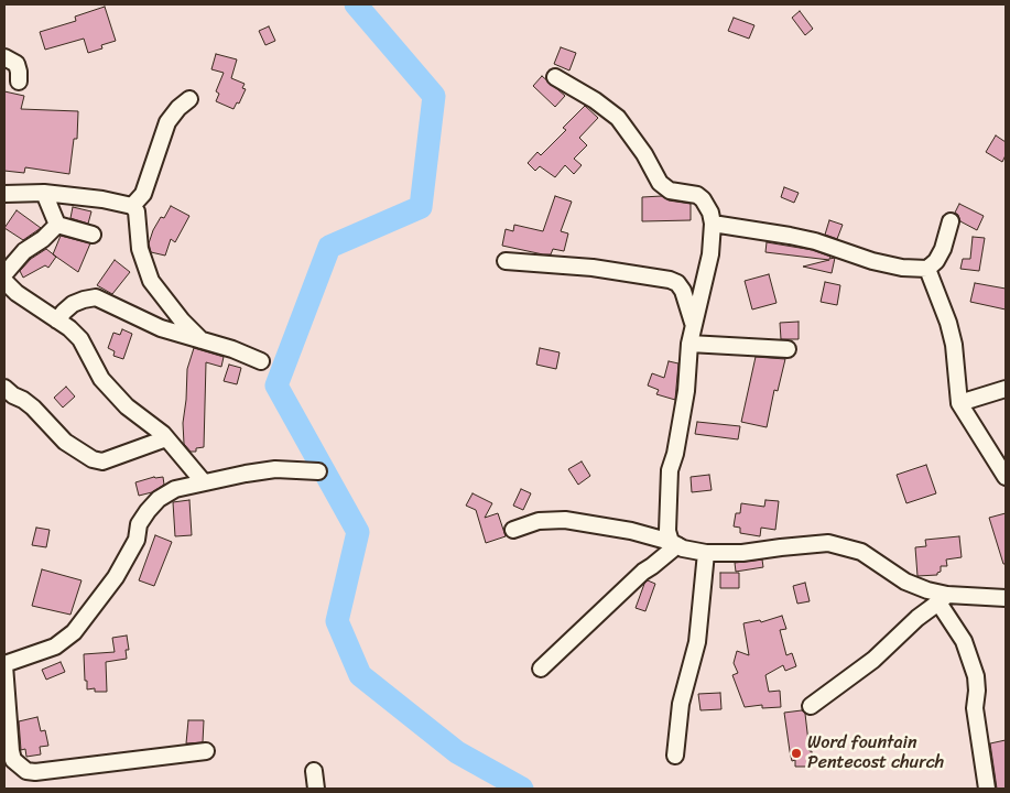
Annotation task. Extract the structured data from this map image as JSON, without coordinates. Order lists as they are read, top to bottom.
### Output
{
  "places": ["Word fountain Pentecost church"]
}
